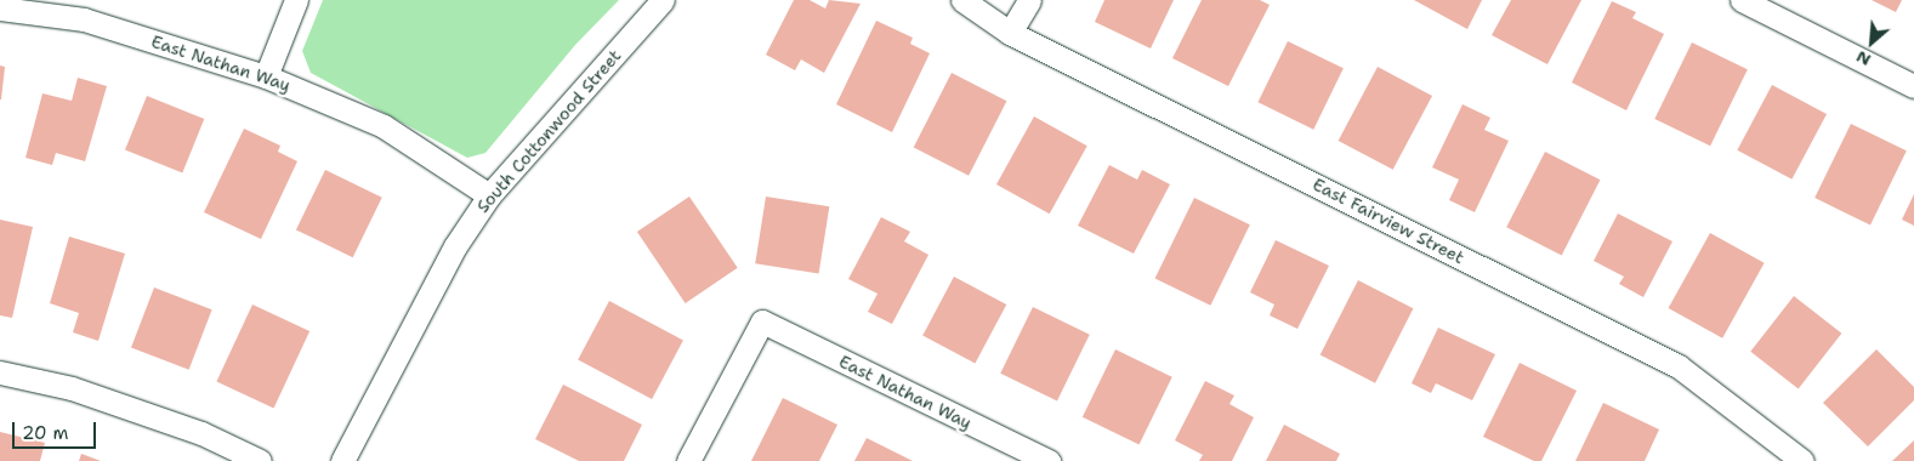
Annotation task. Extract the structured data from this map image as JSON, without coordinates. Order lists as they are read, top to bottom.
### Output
{
  "streets": {
    "street": ["East Nathan Way", "South Cottonwood Street", "East Fairview Street"]
  },
  "crossings": [
    ["East Nathan Way", "South Cottonwood Street"]
  ],
  "scale_bar": "20 m",
  "north": "bottom left"
}
